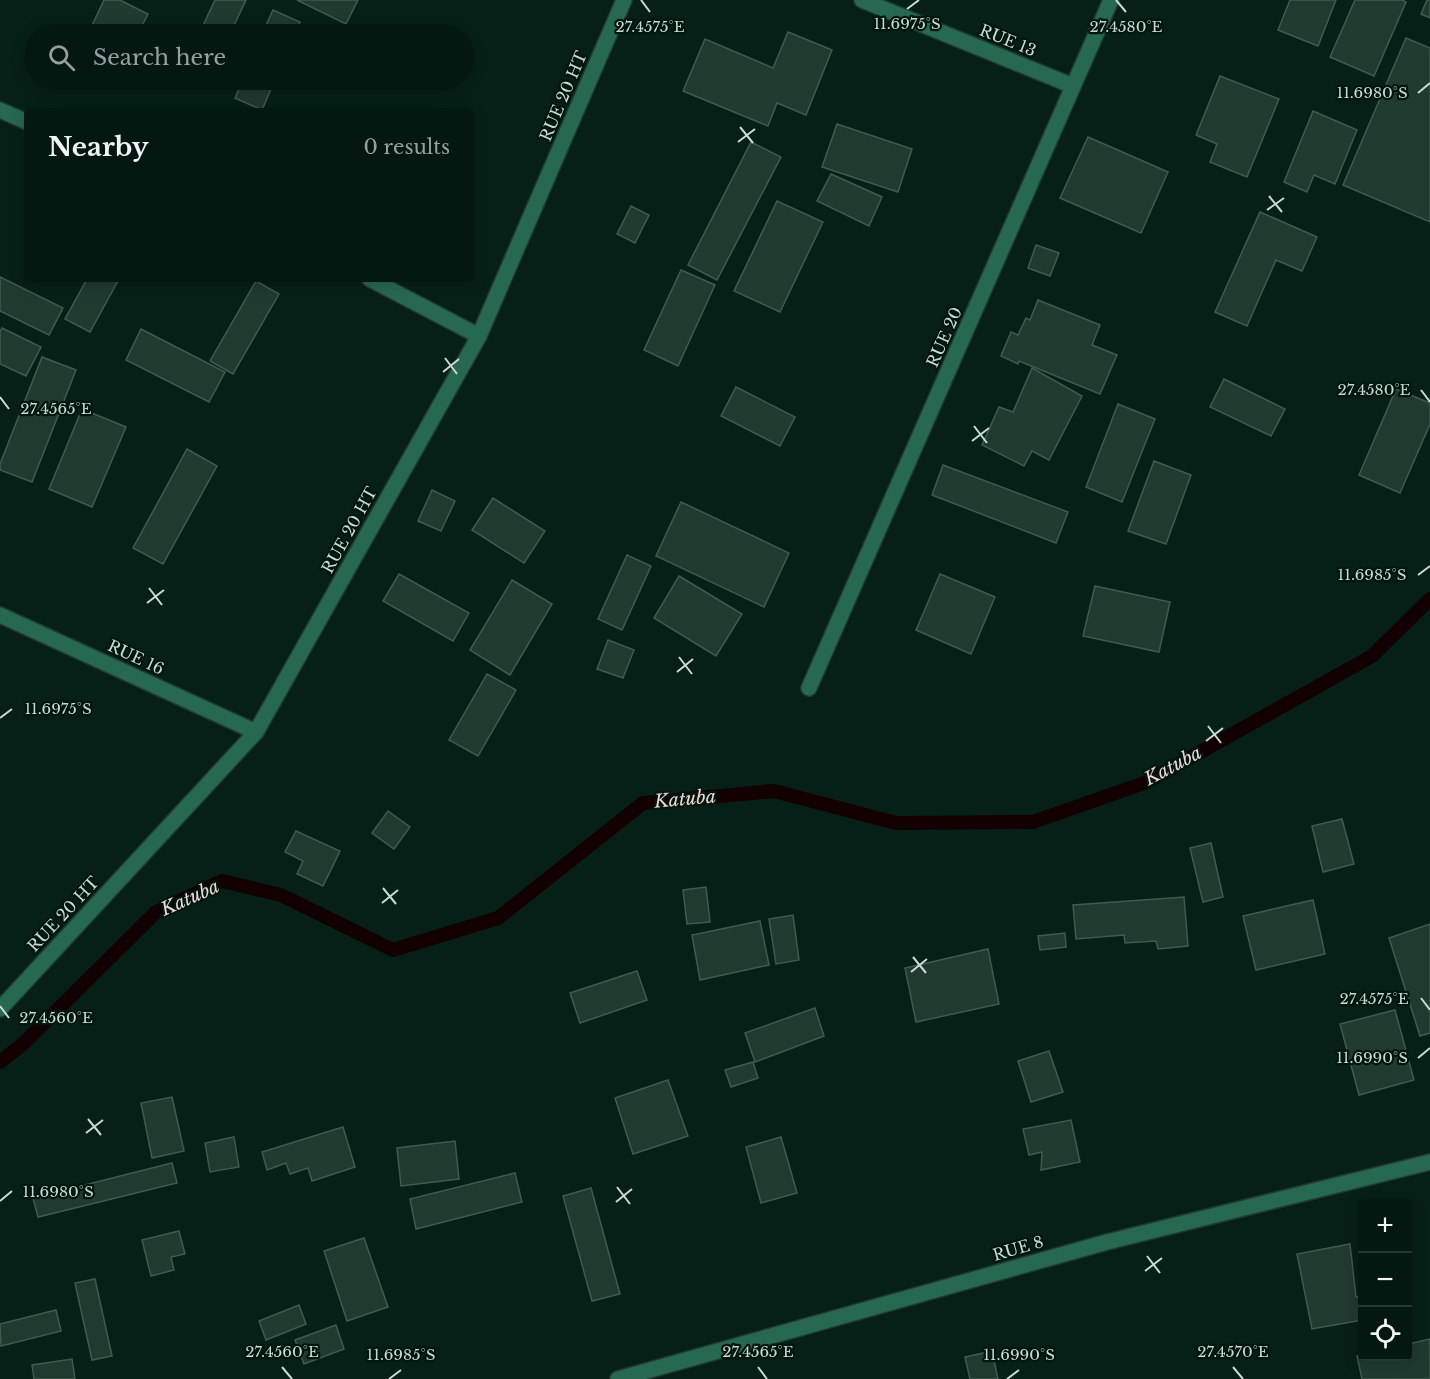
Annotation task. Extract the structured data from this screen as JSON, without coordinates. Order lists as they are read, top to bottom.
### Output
{
  "streets": {
    "street": [
      "RUE 13",
      "RUE 20 HT",
      "RUE 20",
      "RUE 16",
      "RUE 8"
    ]
  },
  "crossings": [
    ["RUE 13", "RUE 20"],
    ["RUE 20 HT", "RUE 16"]
  ],
  "water": ["Katuba"],
  "page": {
    "search": "Search here",
    "heading": ["Nearby", "0 results"],
    "map_buttons": ["+", "−"]
  },
  "coordinates": [
    "11.6975°S",
    "27.4575°E",
    "27.4580°E",
    "11.6980°S",
    "27.4565°E",
    "11.6985°S",
    "27.4560°E",
    "11.6990°S",
    "27.4570°E"
  ]
}
